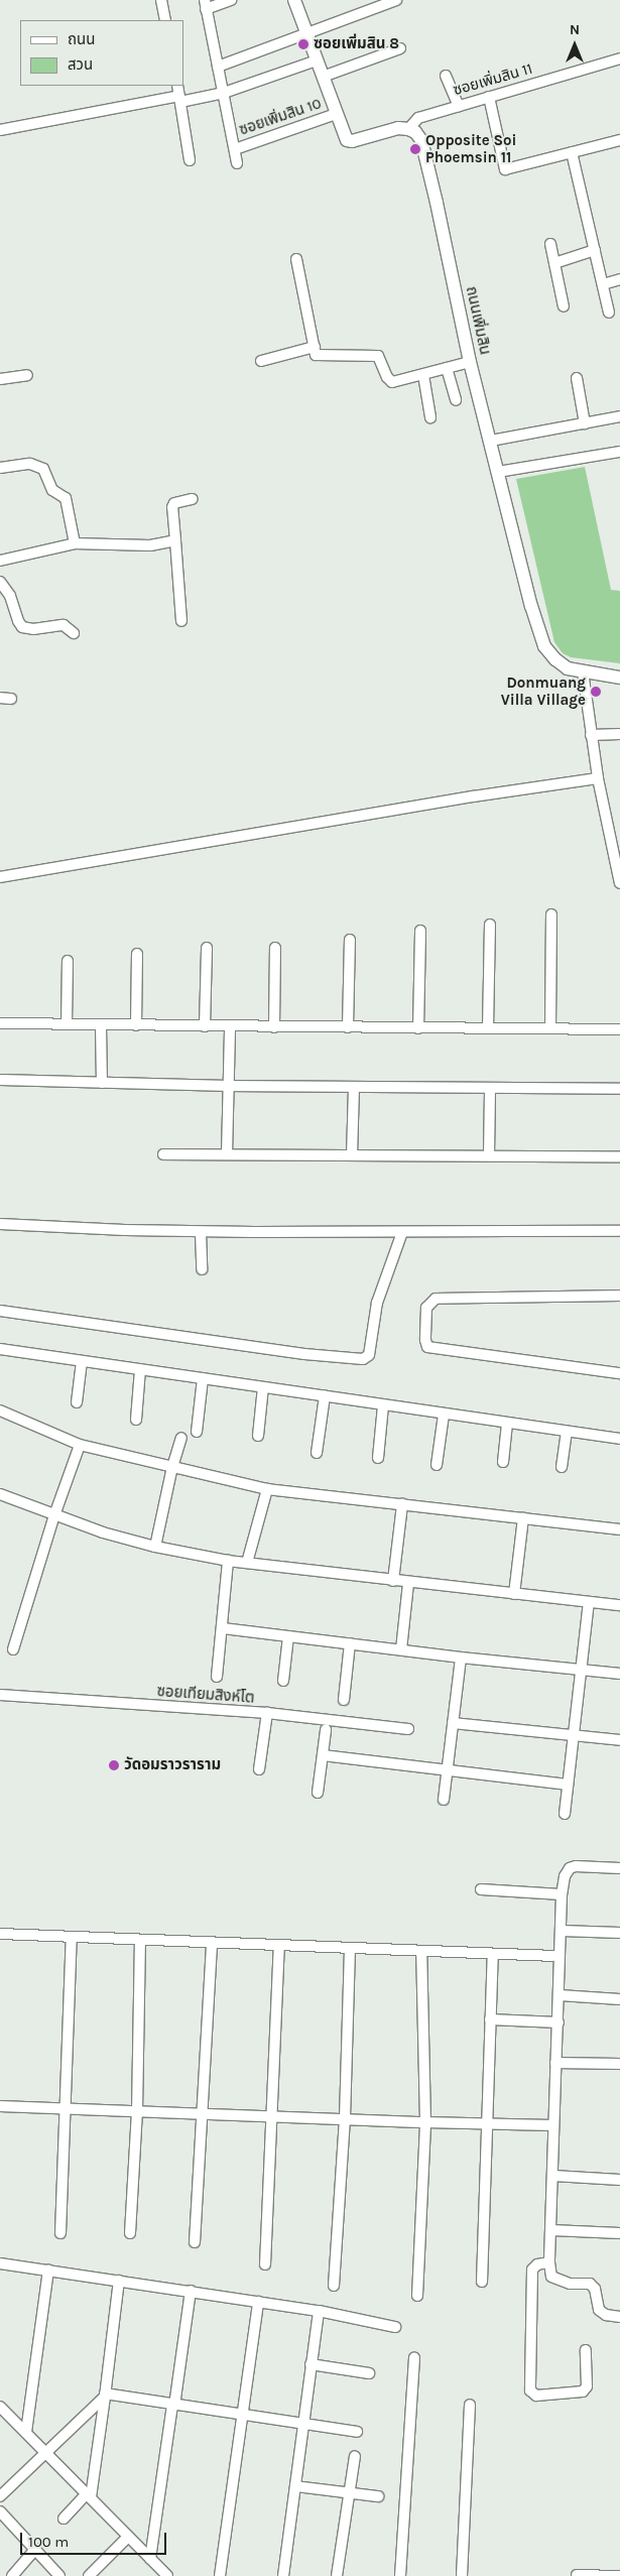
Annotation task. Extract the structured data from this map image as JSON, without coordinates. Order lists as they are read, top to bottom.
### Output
{
  "streets": {
    "street": [
      "ซอยเพิ่มสิน 11",
      "ซอยเพิ่มสิน 10",
      "ถนนเพิ่มสิน",
      "ซอยเทียมสิงห์โต"
    ]
  },
  "crossings": [
    ["ซอยเพิ่มสิน 11", "ถนนเพิ่มสิน"]
  ],
  "places": [
    "ซอยเพิ่มสิน 8",
    "Opposite Soi Phoemsin 11",
    "Donmuang Villa Village",
    "วัดอมราวราราม"
  ],
  "legend": ["ถนน", "สวน"],
  "scale_bar": "100 m",
  "north": "top"
}
